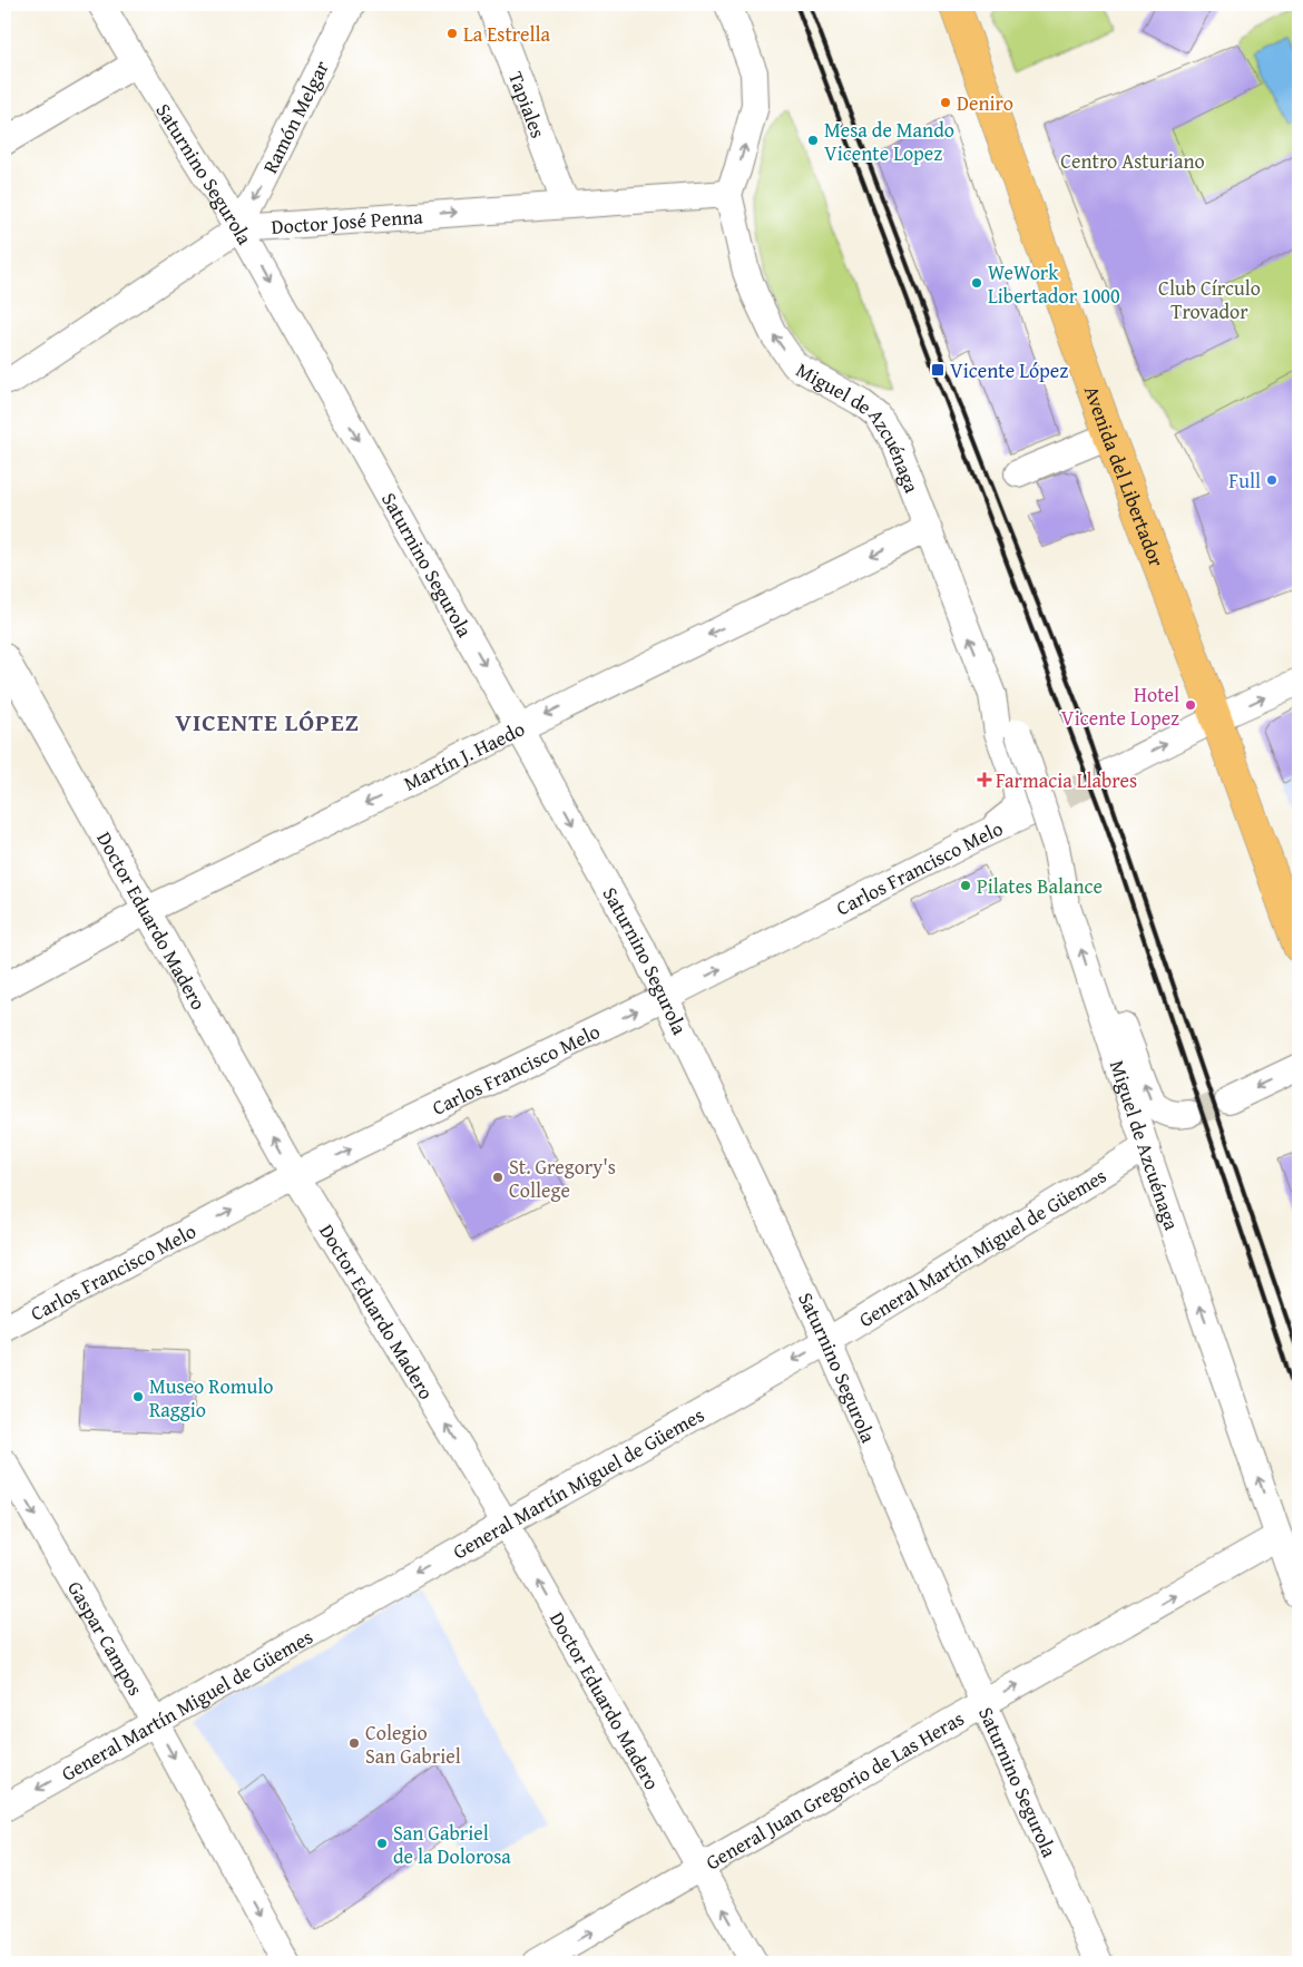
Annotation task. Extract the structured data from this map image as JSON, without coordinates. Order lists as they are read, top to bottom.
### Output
{
  "streets": {
    "main road": ["Avenida del Libertador"],
    "street": [
      "Tapiales",
      "Ramón Melgar",
      "Saturnino Segurola",
      "Doctor José Penna",
      "Miguel de Azcuénaga",
      "Martín J. Haedo",
      "Carlos Francisco Melo",
      "Doctor Eduardo Madero",
      "General Martín Miguel de Güemes",
      "Gaspar Campos",
      "General Juan Gregorio de Las Heras"
    ]
  },
  "crossings": [
    ["Tapiales", "Doctor José Penna"],
    ["Ramón Melgar", "Saturnino Segurola"],
    ["Ramón Melgar", "Doctor José Penna"],
    ["Saturnino Segurola", "Doctor José Penna"],
    ["Saturnino Segurola", "Martín J. Haedo"],
    ["Saturnino Segurola", "Carlos Francisco Melo"],
    ["Saturnino Segurola", "General Martín Miguel de Güemes"],
    ["Saturnino Segurola", "General Juan Gregorio de Las Heras"],
    ["Doctor José Penna", "Miguel de Azcuénaga"],
    ["Miguel de Azcuénaga", "Martín J. Haedo"],
    ["Miguel de Azcuénaga", "Carlos Francisco Melo"],
    ["Miguel de Azcuénaga", "General Martín Miguel de Güemes"],
    ["Miguel de Azcuénaga", "General Juan Gregorio de Las Heras"],
    ["Martín J. Haedo", "Doctor Eduardo Madero"],
    ["Carlos Francisco Melo", "Doctor Eduardo Madero"],
    ["Doctor Eduardo Madero", "General Martín Miguel de Güemes"],
    ["Doctor Eduardo Madero", "General Juan Gregorio de Las Heras"],
    ["General Martín Miguel de Güemes", "Gaspar Campos"]
  ],
  "one_way": [
    "Ramón Melgar",
    "Saturnino Segurola",
    "Doctor José Penna",
    "Miguel de Azcuénaga",
    "Martín J. Haedo",
    "Carlos Francisco Melo",
    "Doctor Eduardo Madero",
    "General Martín Miguel de Güemes",
    "Gaspar Campos",
    "General Juan Gregorio de Las Heras"
  ],
  "districts": ["VICENTE LÓPEZ"],
  "parks": ["Centro Asturiano", "Club Círculo Trovador"],
  "places": {
    "other": [
      "La Estrella",
      "Deniro",
      "Mesa de Mando Vicente Lopez",
      "WeWork Libertador 1000",
      "Full",
      "Hotel Vicente Lopez",
      "Pilates Balance",
      "St. Gregory's College",
      "Museo Romulo Raggio",
      "Colegio San Gabriel",
      "San Gabriel de la Dolorosa"
    ],
    "transit": ["Vicente López"],
    "health": ["Farmacia Llabres"]
  }
}
